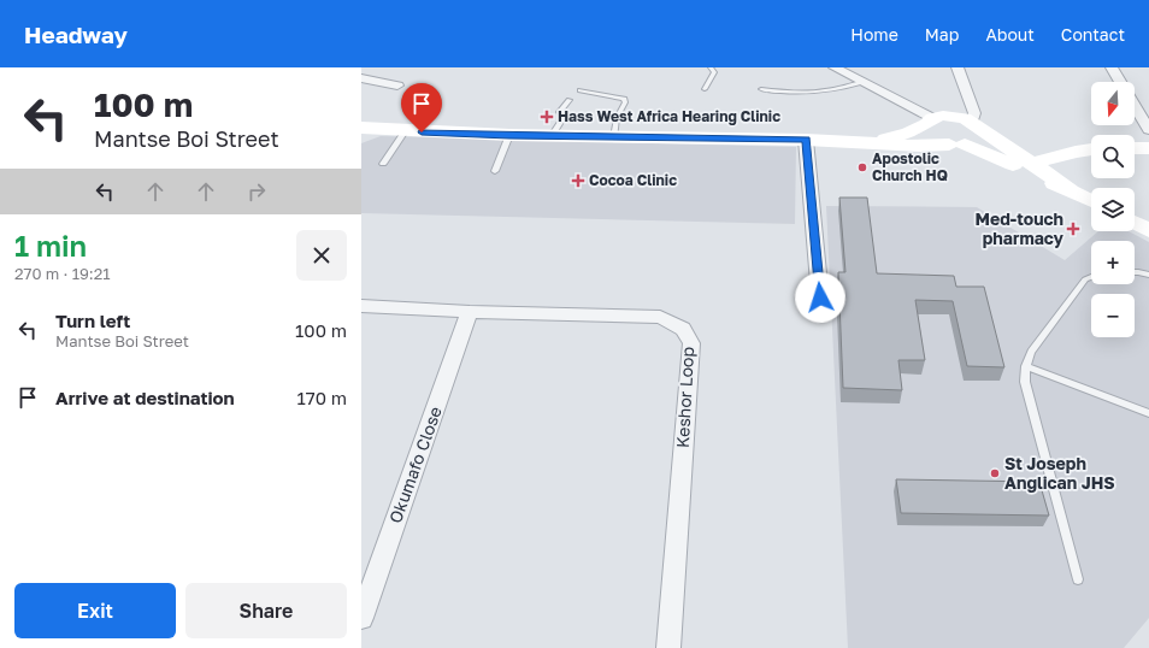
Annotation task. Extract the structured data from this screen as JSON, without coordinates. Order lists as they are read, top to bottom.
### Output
{
  "streets": {
    "street": ["Keshor Loop", "Okumafo Close"]
  },
  "crossings": [
    ["Keshor Loop", "Okumafo Close"]
  ],
  "places": {
    "health": ["Hass West Africa Hearing Clinic", "Cocoa Clinic", "Med-touch pharmacy"],
    "other": ["Apostolic Church HQ", "St Joseph Anglican JHS"]
  },
  "north": "bottom",
  "page": {
    "header": "Headway",
    "nav": [
      "Home",
      "Map",
      "About",
      "Contact"
    ],
    "turn": ["100 m", "Mantse Boi Street"],
    "map_buttons": ["+", "−"],
    "heading": ["1 min", "270 m · 19:21"],
    "list": [
      {
        "name": "Turn left",
        "note": "Mantse Boi Street",
        "value": "100 m"
      },
      {
        "name": "Arrive at destination",
        "value": "170 m"
      }
    ],
    "buttons": ["Exit", "Share"]
  }
}
